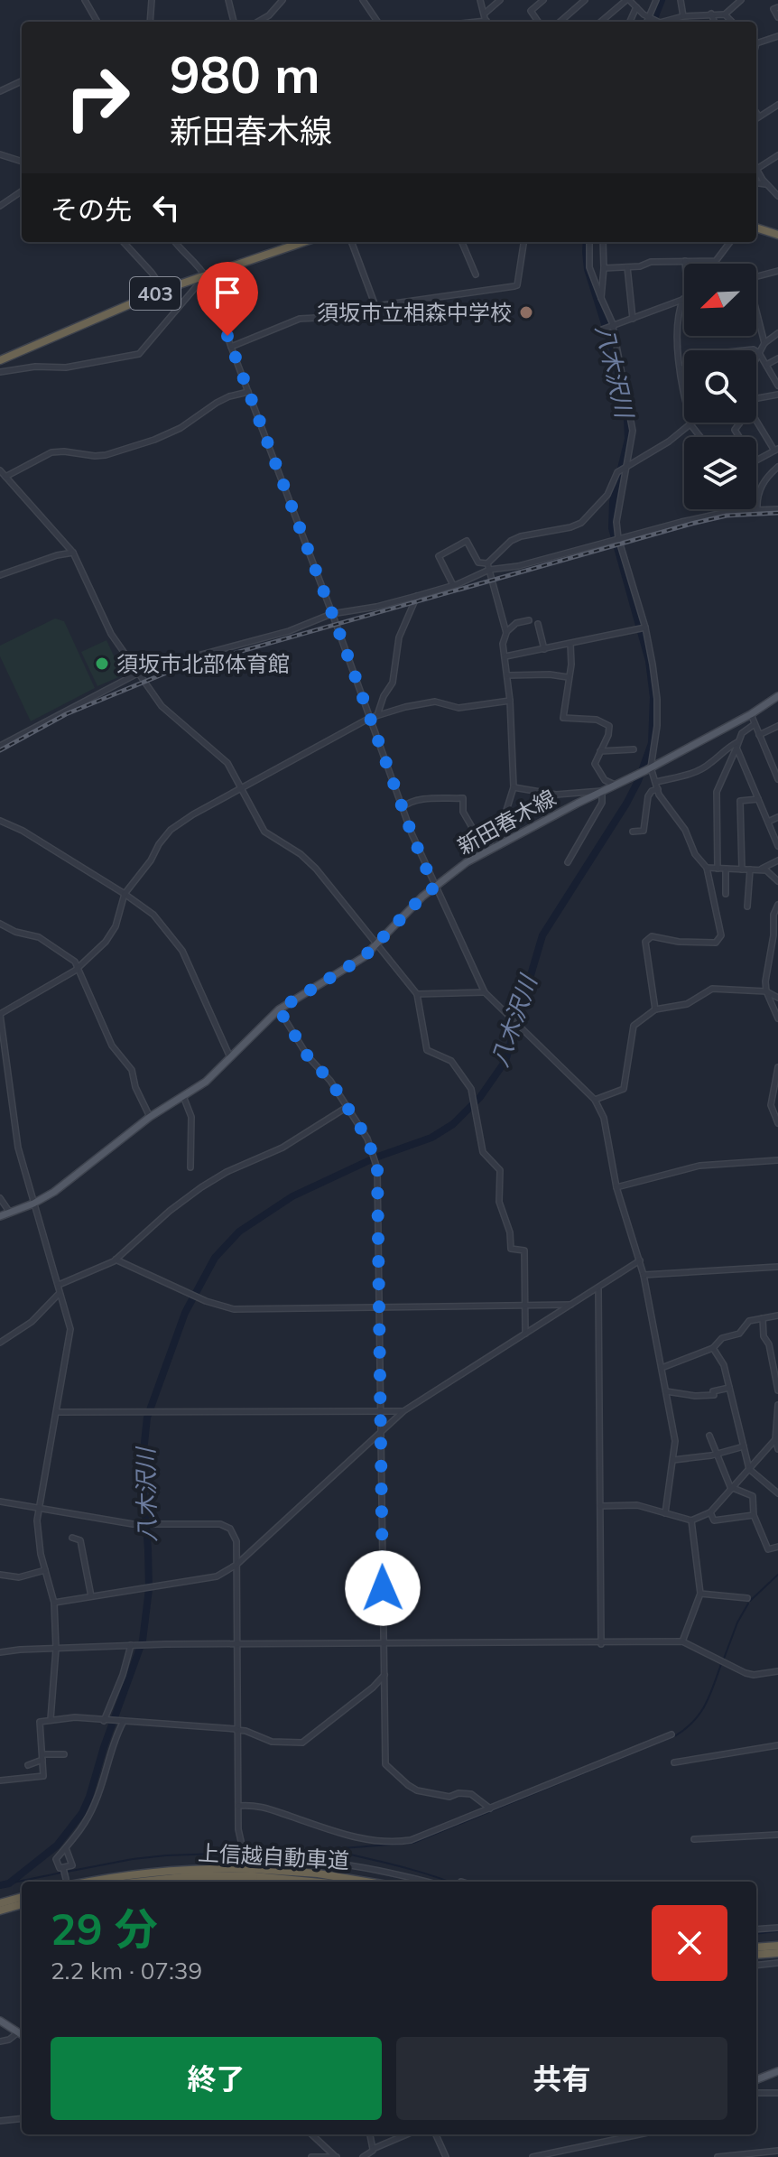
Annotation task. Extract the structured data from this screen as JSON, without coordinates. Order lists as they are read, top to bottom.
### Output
{
  "streets": {
    "highway": ["403", "上信越自動車道"],
    "main road": ["新田春木線"]
  },
  "water": ["八木沢川"],
  "places": ["須坂市立相森中学校", "須坂市北部体育館"],
  "north": "bottom left",
  "page": {
    "turn": ["980 m", "新田春木線"],
    "then": "その先",
    "heading": ["29 分", "2.2 km · 07:39"],
    "buttons": ["終了", "共有"]
  }
}
